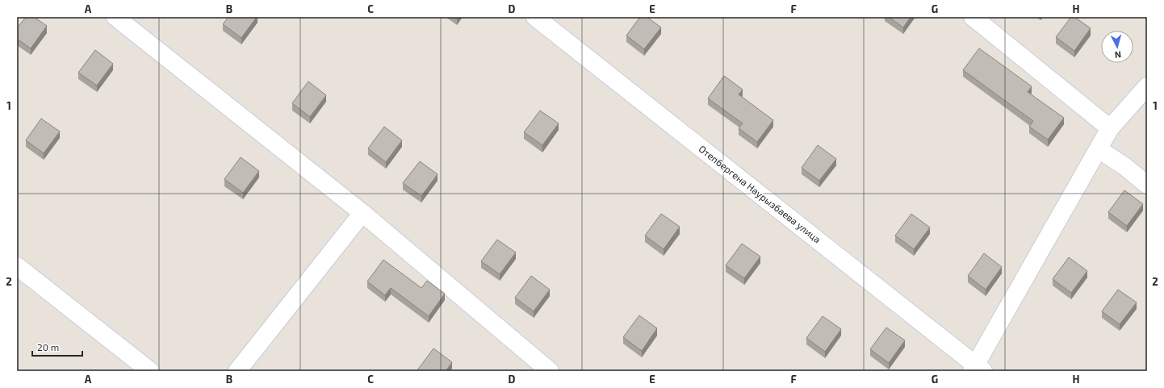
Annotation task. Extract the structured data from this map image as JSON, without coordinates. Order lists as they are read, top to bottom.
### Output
{
  "streets": {
    "street": ["Отепбергена Наурызбаева улица"]
  },
  "scale_bar": "20 m",
  "north": "bottom",
  "grid": {
    "columns": [
      "A",
      "B",
      "C",
      "D",
      "E",
      "F",
      "G",
      "H"
    ],
    "rows": ["1", "2"]
  }
}
